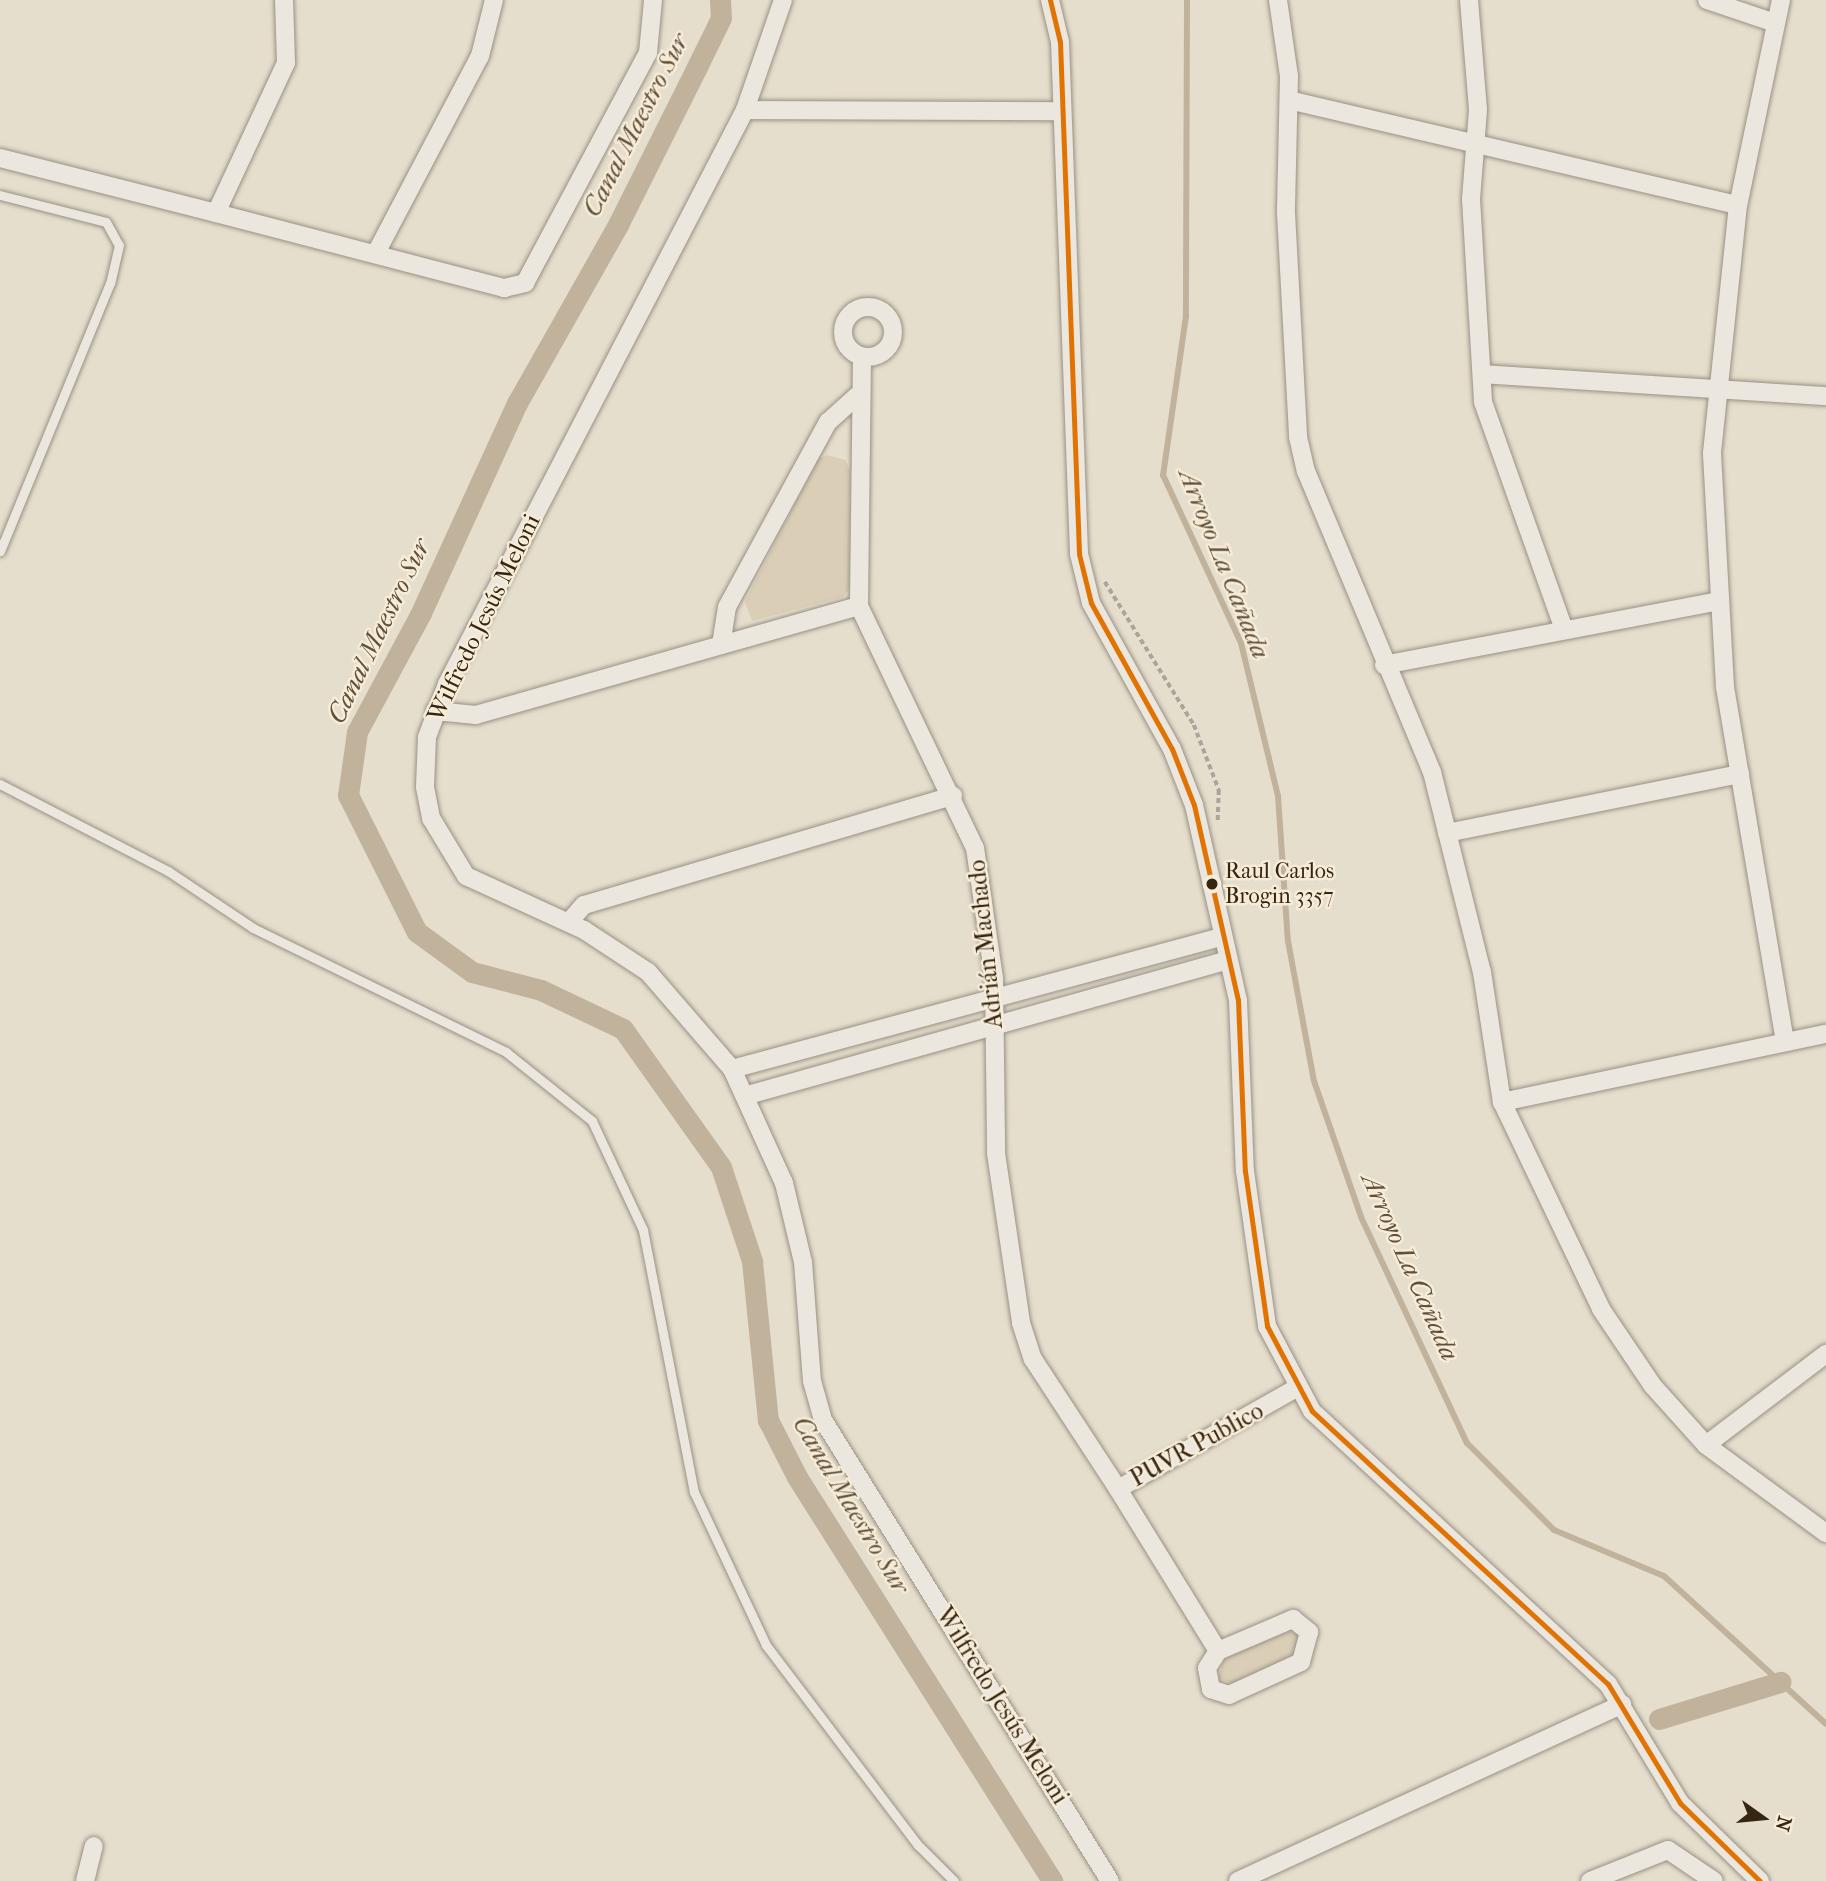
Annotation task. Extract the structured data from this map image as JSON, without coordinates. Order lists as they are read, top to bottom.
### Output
{
  "streets": {
    "street": ["Wilfredo Jesús Meloni", "Adrián Machado", "PUVR Publico"]
  },
  "crossings": [
    ["Adrián Machado", "PUVR Publico"]
  ],
  "water": ["Canal Maestro Sur", "Arroyo La Cañada"],
  "places": ["Raul Carlos Brogin 3357"],
  "north": "right"
}
